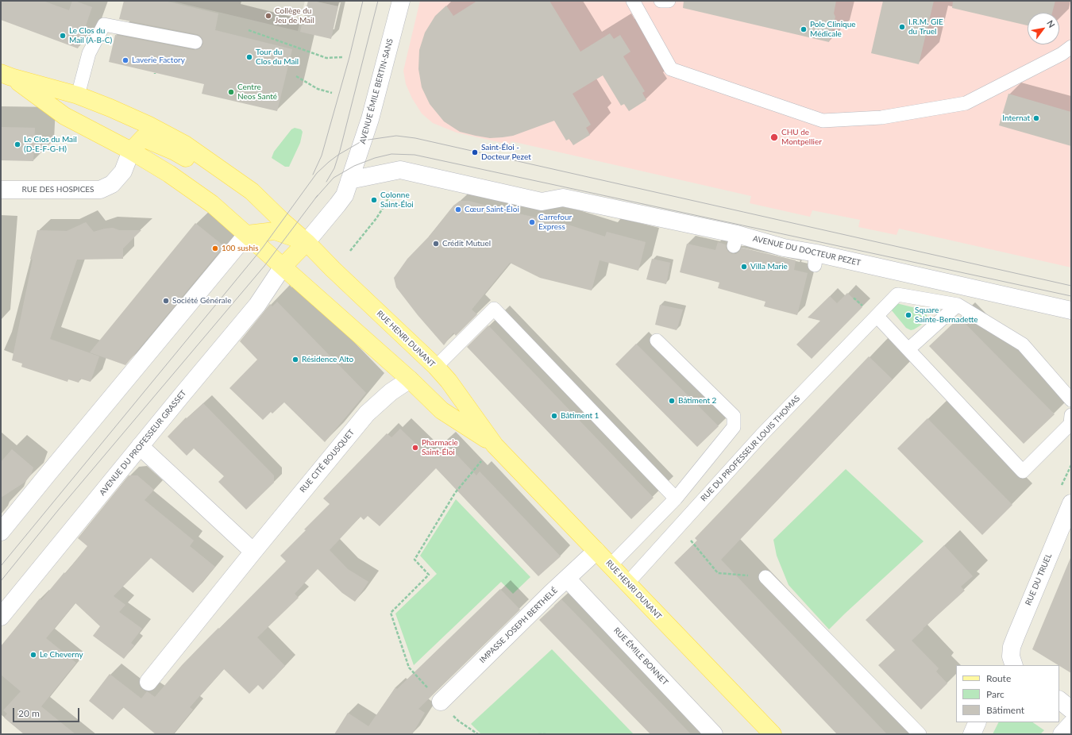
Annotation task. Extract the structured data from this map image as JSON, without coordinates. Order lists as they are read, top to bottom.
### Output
{
  "streets": {
    "main road": ["RUE HENRI DUNANT"],
    "street": [
      "AVENUE ÉMILE BERTIN-SANS",
      "RUE DES HOSPICES",
      "AVENUE DU DOCTEUR PEZET",
      "AVENUE DU PROFESSEUR GRASSET",
      "RUE CITÉ BOUSQUET",
      "RUE DU TRUEL",
      "IMPASSE JOSEPH BERTHELÉ",
      "RUE ÉMILE BONNET"
    ],
    "lane": ["RUE DU PROFESSEUR LOUIS THOMAS"]
  },
  "crossings": [
    ["AVENUE ÉMILE BERTIN-SANS", "RUE HENRI DUNANT"],
    ["RUE DES HOSPICES", "RUE HENRI DUNANT"],
    ["RUE HENRI DUNANT", "AVENUE DU PROFESSEUR GRASSET"],
    ["RUE HENRI DUNANT", "RUE DU PROFESSEUR LOUIS THOMAS"],
    ["RUE HENRI DUNANT", "RUE CITÉ BOUSQUET"],
    ["RUE HENRI DUNANT", "IMPASSE JOSEPH BERTHELÉ"],
    ["IMPASSE JOSEPH BERTHELÉ", "RUE ÉMILE BONNET"]
  ],
  "places": [
    "Collège du Jeu de Mail",
    "I.R.M. GIE du Truel",
    "Pole Clinique Médicale",
    "Le Clos du Mail (A-B-C)",
    "Tour du Clos du Mail",
    "Laverie Factory",
    "Centre Neos Santé",
    "Internat",
    "CHU de Montpellier",
    "Le Clos du Mail (D-E-F-G-H)",
    "Saint-Éloi - Docteur Pezet",
    "Colonne Saint-Éloi",
    "Cœur Saint-Éloi",
    "Carrefour Express",
    "Crédit Mutuel",
    "100 sushis",
    "Villa Marie",
    "Société Générale",
    "Square Sainte-Bernadette",
    "Résidence Alto",
    "Bâtiment 2",
    "Bâtiment 1",
    "Pharmacie Saint-Éloi",
    "Le Cheverny"
  ],
  "legend": ["Route", "Parc", "Bâtiment"],
  "scale_bar": "20 m",
  "north": "top right"
}
